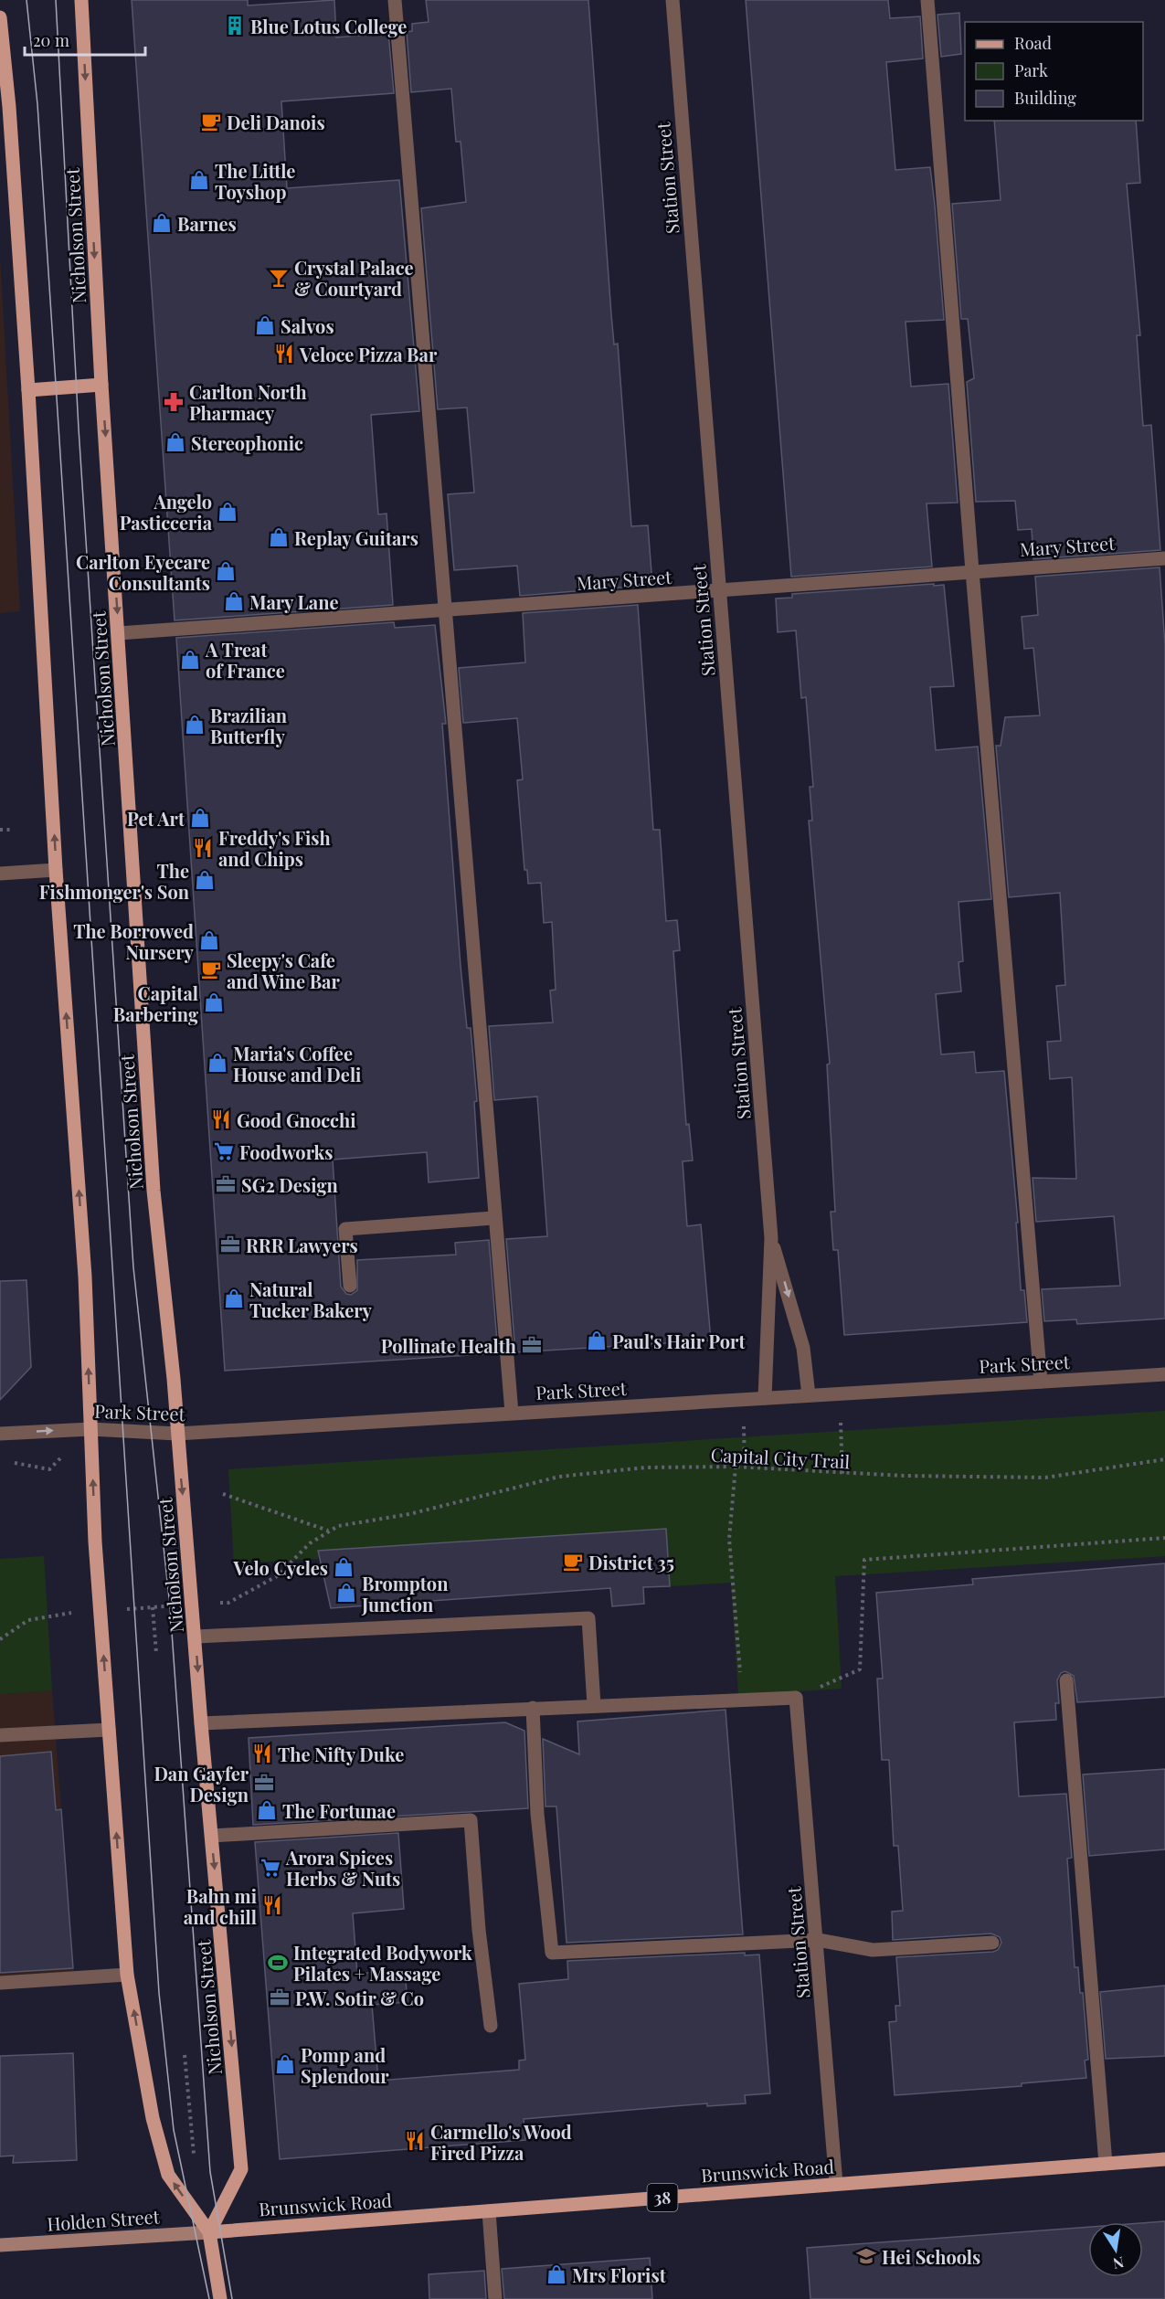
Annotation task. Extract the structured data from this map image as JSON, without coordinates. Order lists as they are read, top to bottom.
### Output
{
  "streets": {
    "main road": [
      "Nicholson Street",
      "Brunswick Road",
      "38",
      "Holden Street"
    ],
    "street": ["Station Street", "Mary Street", "Park Street"],
    "path": ["Capital City Trail"]
  },
  "crossings": [
    ["Station Street", "Mary Street"],
    ["Station Street", "Park Street"],
    ["Station Street", "Brunswick Road"],
    ["Nicholson Street", "Mary Street"],
    ["Nicholson Street", "Park Street"],
    ["Nicholson Street", "Brunswick Road"],
    ["Nicholson Street", "Holden Street"],
    ["Brunswick Road", "Holden Street"]
  ],
  "places": {
    "building": ["Blue Lotus College"],
    "cafe": ["Deli Danois", "Sleepy's Cafe and Wine Bar", "District 35"],
    "shop": [
      "The Little Toyshop",
      "Barnes",
      "Salvos",
      "Stereophonic",
      "Angelo Pasticceria",
      "Replay Guitars",
      "Carlton Eyecare Consultants",
      "Mary Lane",
      "A Treat of France",
      "Brazilian Butterfly",
      "Pet Art",
      "The Fishmonger's Son",
      "The Borrowed Nursery",
      "Capital Barbering",
      "Maria's Coffee House and Deli",
      "Natural Tucker Bakery",
      "Paul's Hair Port",
      "Velo Cycles",
      "Brompton Junction",
      "The Fortunae",
      "Pomp and Splendour",
      "Mrs Florist"
    ],
    "bar": ["Crystal Palace & Courtyard"],
    "restaurant": [
      "Veloce Pizza Bar",
      "Freddy's Fish and Chips",
      "Good Gnocchi",
      "The Nifty Duke",
      "Bahn mi and chill",
      "Carmello's Wood Fired Pizza"
    ],
    "pharmacy": ["Carlton North Pharmacy"],
    "supermarket": ["Foodworks", "Arora Spices Herbs & Nuts"],
    "office": [
      "SG2 Design",
      "RRR Lawyers",
      "Pollinate Health",
      "Dan Gayfer Design",
      "P.W. Sotir & Co"
    ],
    "sports": ["Integrated Bodywork Pilates + Massage"],
    "school or university": ["Hei Schools"]
  },
  "legend": ["Road", "Park", "Building"],
  "scale_bar": "20 m",
  "north": "bottom"
}
